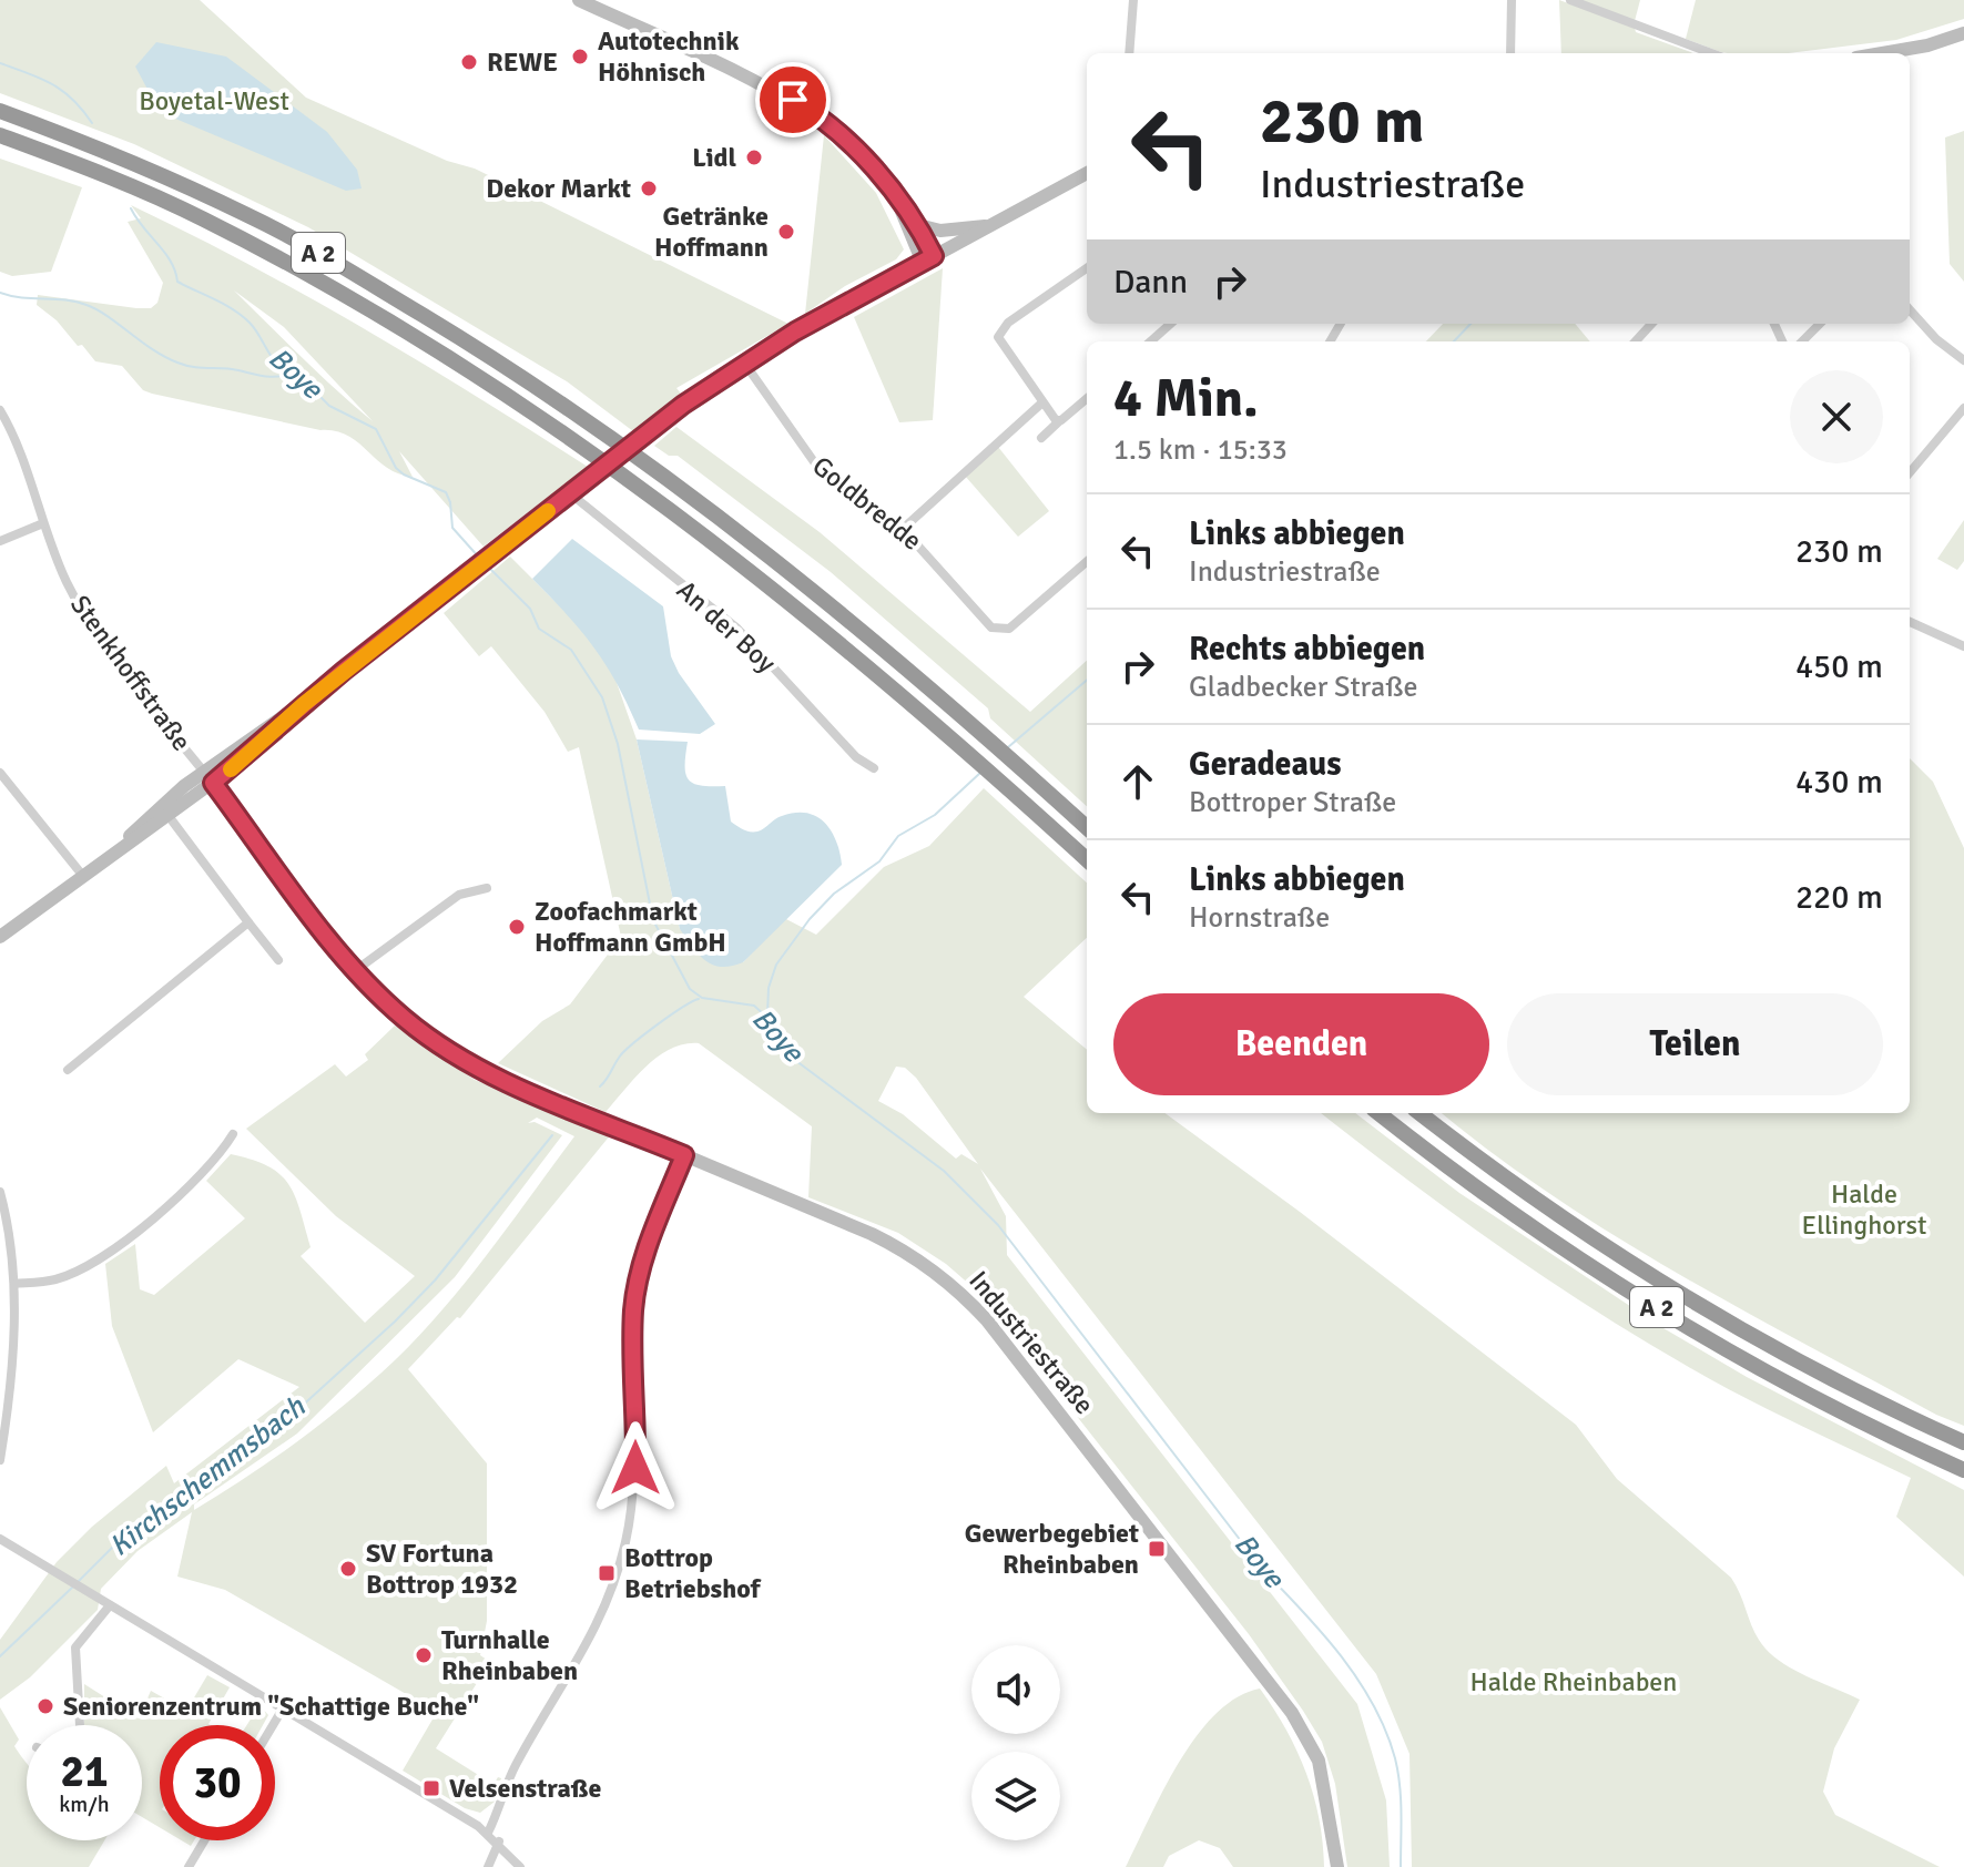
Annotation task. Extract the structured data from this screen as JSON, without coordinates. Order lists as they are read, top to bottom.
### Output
{
  "streets": {
    "highway": ["A 2"],
    "street": [
      "Goldbredde",
      "An der Boy",
      "Stenkhoffstraße",
      "Industriestraße"
    ]
  },
  "crossings": [
    ["Stenkhoffstraße", "Industriestraße"]
  ],
  "water": ["Boye", "Kirchschemmsbach"],
  "parks": ["Boyetal-West", "Halde Ellinghorst", "Halde Rheinbaben"],
  "places": {
    "other": [
      "Autotechnik Höhnisch",
      "REWE",
      "Lidl",
      "Dekor Markt",
      "Getränke Hoffmann",
      "Zoofachmarkt Hoffmann GmbH",
      "SV Fortuna Bottrop 1932",
      "Turnhalle Rheinbaben",
      "Seniorenzentrum \"Schattige Buche\""
    ],
    "transit": ["Gewerbegebiet Rheinbaben", "Bottrop Betriebshof", "Velsenstraße"]
  },
  "page": {
    "turn": ["230 m", "Industriestraße"],
    "then": "Dann",
    "heading": ["4 Min.", "1.5 km · 15:33"],
    "list": [
      {
        "name": "Links abbiegen",
        "note": "Industriestraße",
        "value": "230 m"
      },
      {
        "name": "Rechts abbiegen",
        "note": "Gladbecker Straße",
        "value": "450 m"
      },
      {
        "name": "Geradeaus",
        "note": "Bottroper Straße",
        "value": "430 m"
      },
      {
        "name": "Links abbiegen",
        "note": "Hornstraße",
        "value": "220 m"
      }
    ],
    "buttons": ["Beenden", "Teilen"],
    "speed": "21 km/h",
    "limit": "30"
  }
}
